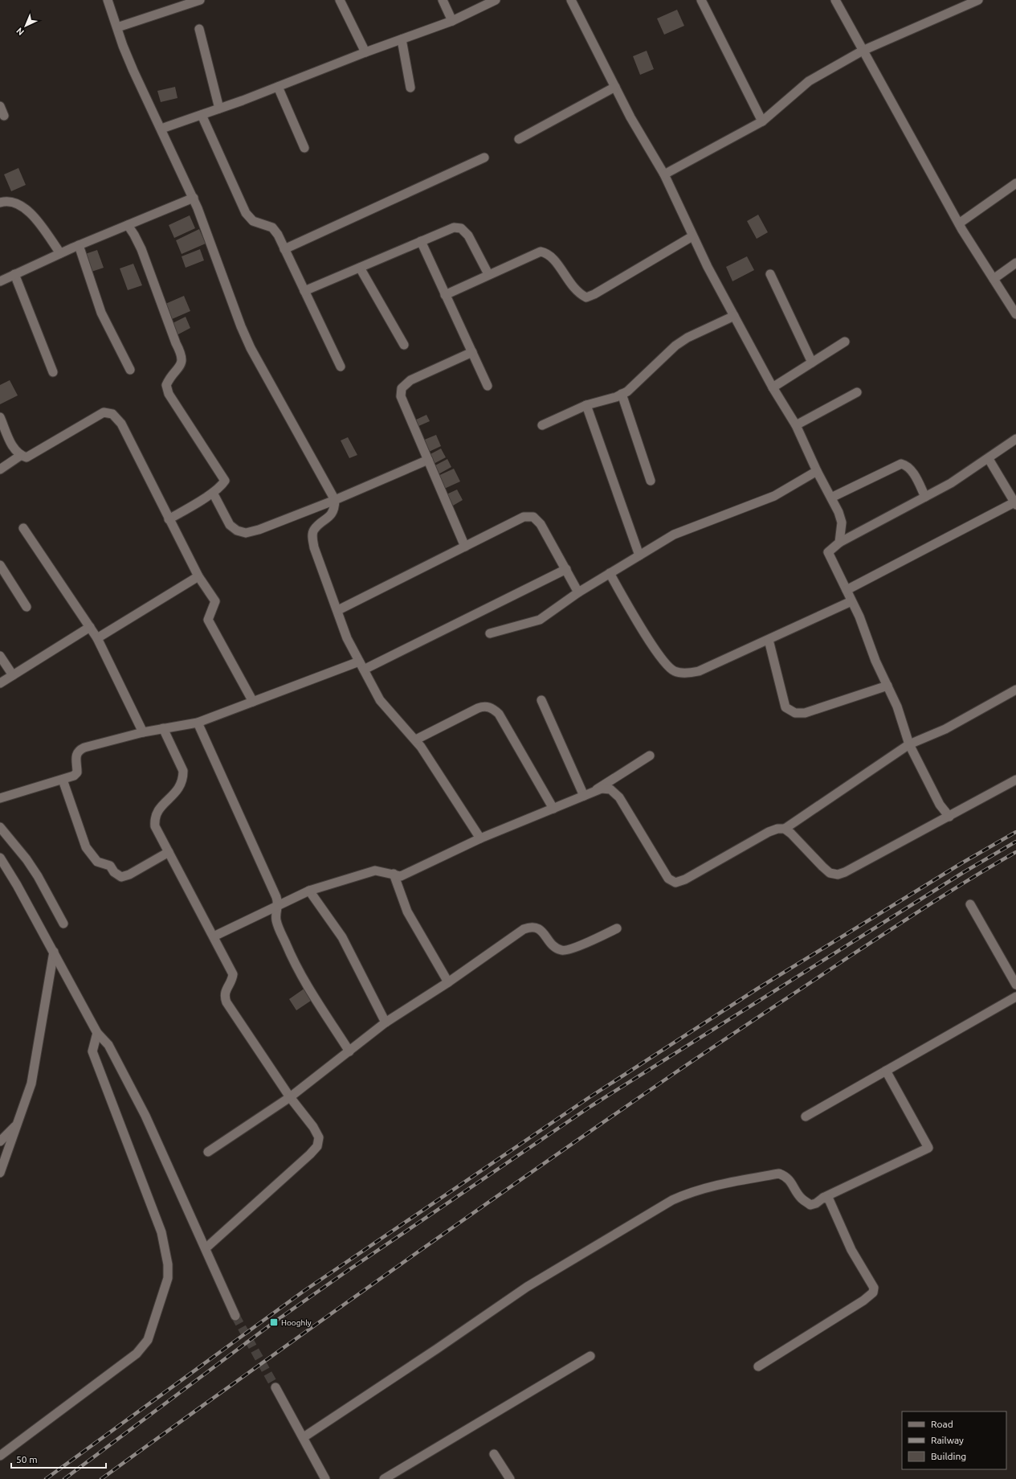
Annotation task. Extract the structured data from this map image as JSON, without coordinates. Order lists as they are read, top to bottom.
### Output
{
  "places": {
    "transit": ["Hooghly"]
  },
  "legend": ["Road", "Railway", "Building"],
  "scale_bar": "50 m",
  "north": "bottom left"
}
